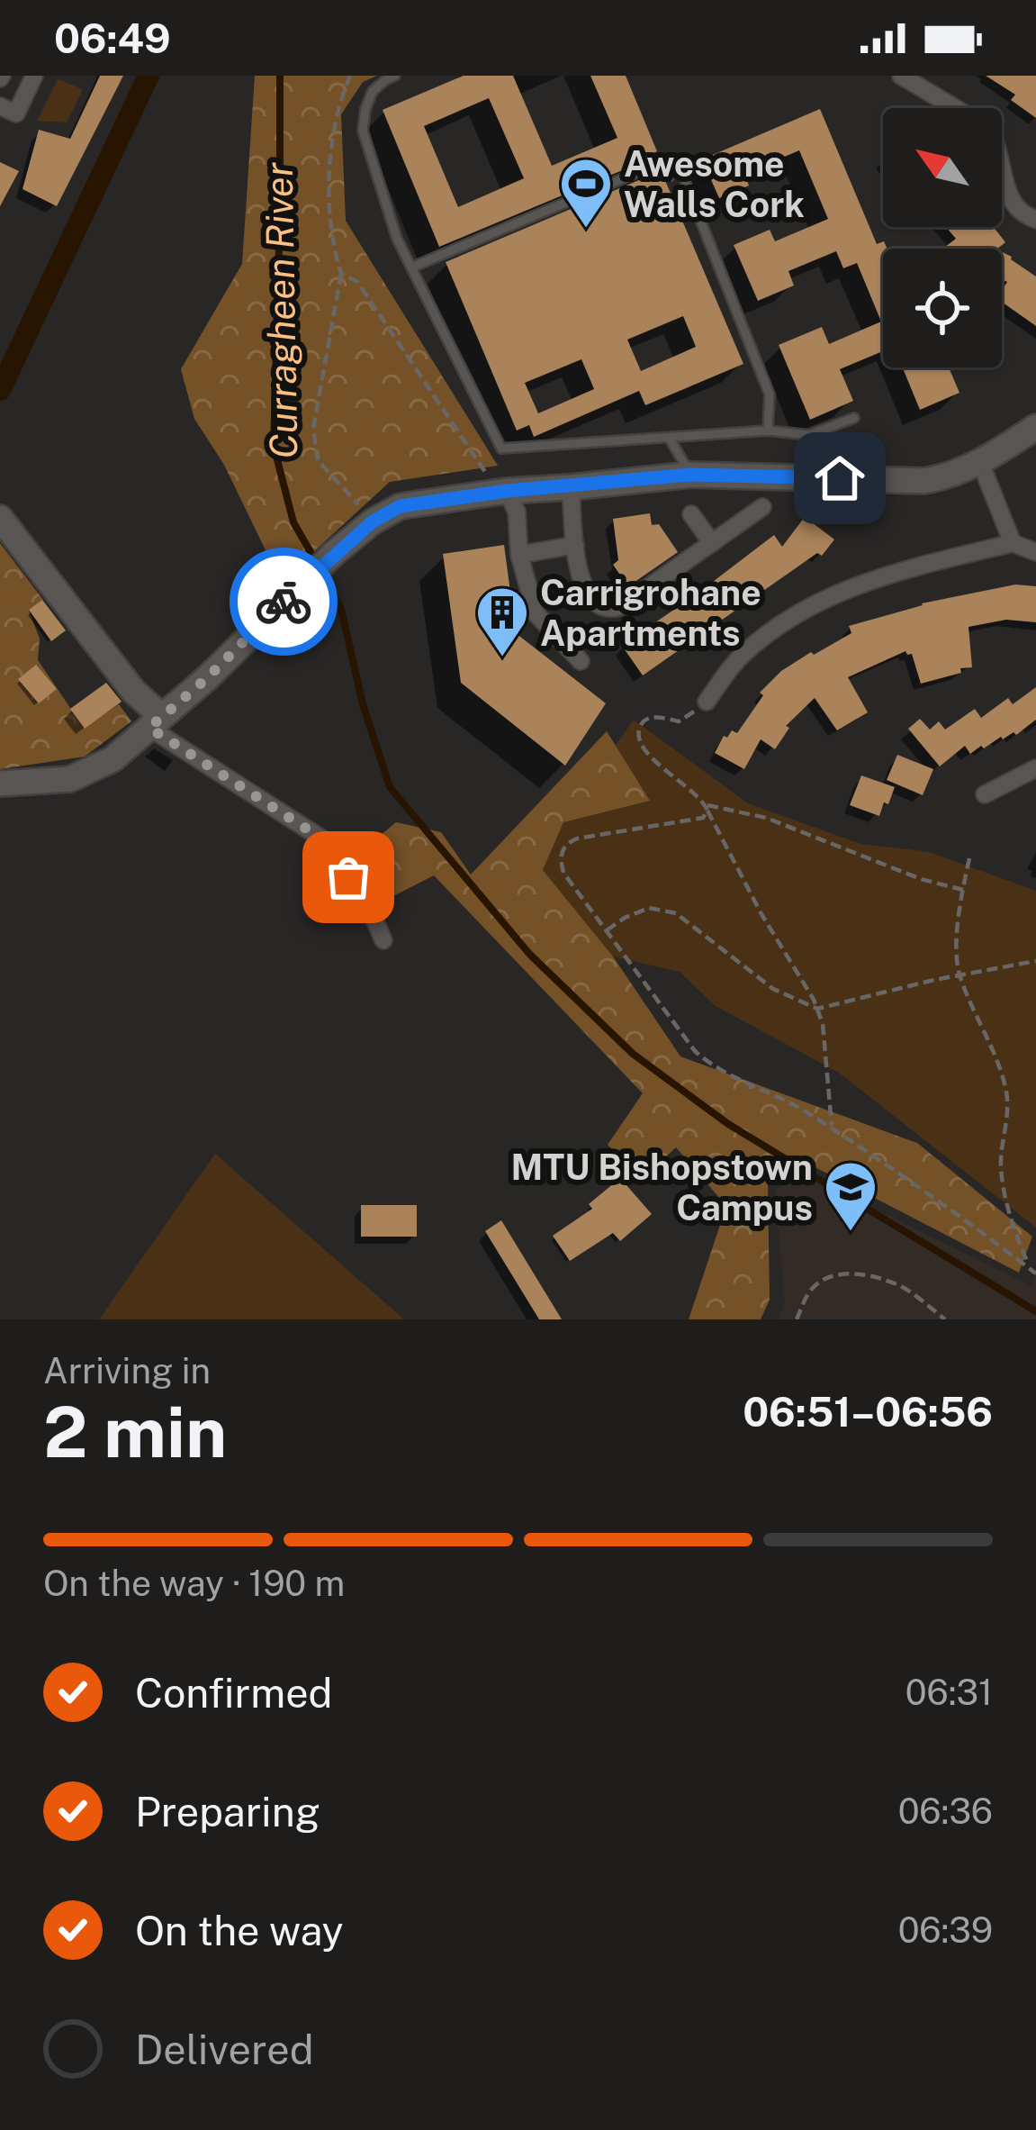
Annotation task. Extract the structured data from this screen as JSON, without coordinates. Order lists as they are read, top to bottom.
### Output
{
  "water": ["Curragheen River"],
  "places": {
    "sports": ["Awesome Walls Cork"],
    "building": ["Carrigrohane Apartments"],
    "school or university": ["MTU Bishopstown Campus"]
  },
  "north": "top left",
  "page": {
    "status": "06:49",
    "heading": ["2 min", "Arriving in", "06:51–06:56"],
    "bar": "On the way · 190 m",
    "list": [
      ["Confirmed", "06:31"],
      ["Preparing", "06:36"],
      ["On the way", "06:39"],
      "Delivered"
    ]
  }
}
